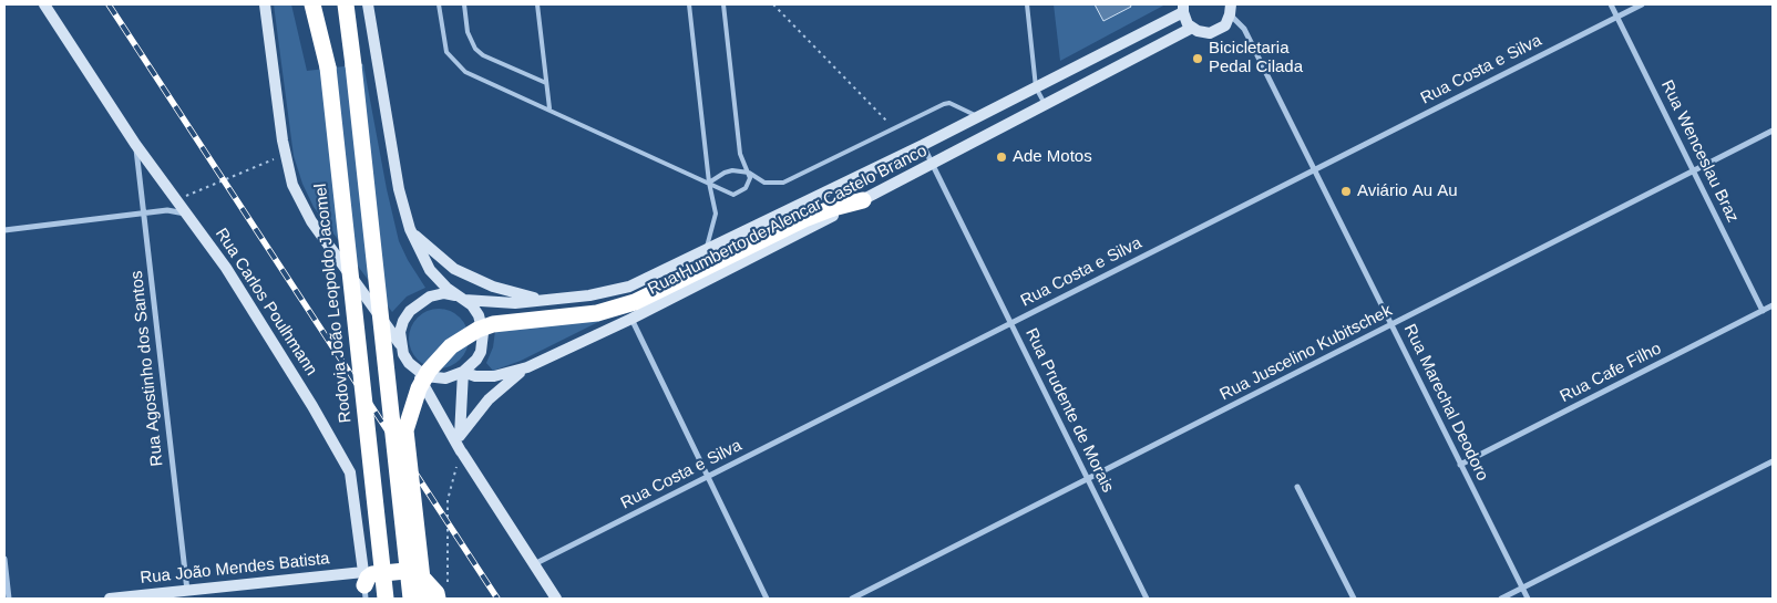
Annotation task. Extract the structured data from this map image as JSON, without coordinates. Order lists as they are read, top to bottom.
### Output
{
  "streets": {
    "highway": ["Rodovia João Leopoldo Jacomel"],
    "main road": ["Rua Humberto de Alencar Castelo Branco", "Rua Carlos Poulhmann", "Rua João Mendes Batista"],
    "street": [
      "Rua Costa e Silva",
      "Rua Wenceslau Braz",
      "Rua Juscelino Kubitschek",
      "Rua Agostinho dos Santos",
      "Rua Cafe Filho",
      "Rua Marechal Deodoro",
      "Rua Prudente de Morais"
    ]
  },
  "crossings": [
    ["Rua Costa e Silva", "Rua Wenceslau Braz"],
    ["Rua Costa e Silva", "Rua Marechal Deodoro"],
    ["Rua Costa e Silva", "Rua Prudente de Morais"],
    ["Rua Wenceslau Braz", "Rua Juscelino Kubitschek"],
    ["Rua Wenceslau Braz", "Rua Cafe Filho"],
    ["Rua Humberto de Alencar Castelo Branco", "Rua Prudente de Morais"],
    ["Rua Carlos Poulhmann", "Rua Agostinho dos Santos"],
    ["Rua Carlos Poulhmann", "Rua João Mendes Batista"],
    ["Rua Juscelino Kubitschek", "Rua Marechal Deodoro"],
    ["Rua Juscelino Kubitschek", "Rua Prudente de Morais"],
    ["Rua Agostinho dos Santos", "Rua João Mendes Batista"],
    ["Rua Cafe Filho", "Rua Marechal Deodoro"]
  ],
  "places": ["Bicicletaria Pedal Cilada", "Ade Motos", "Aviário Au Au"]
}
